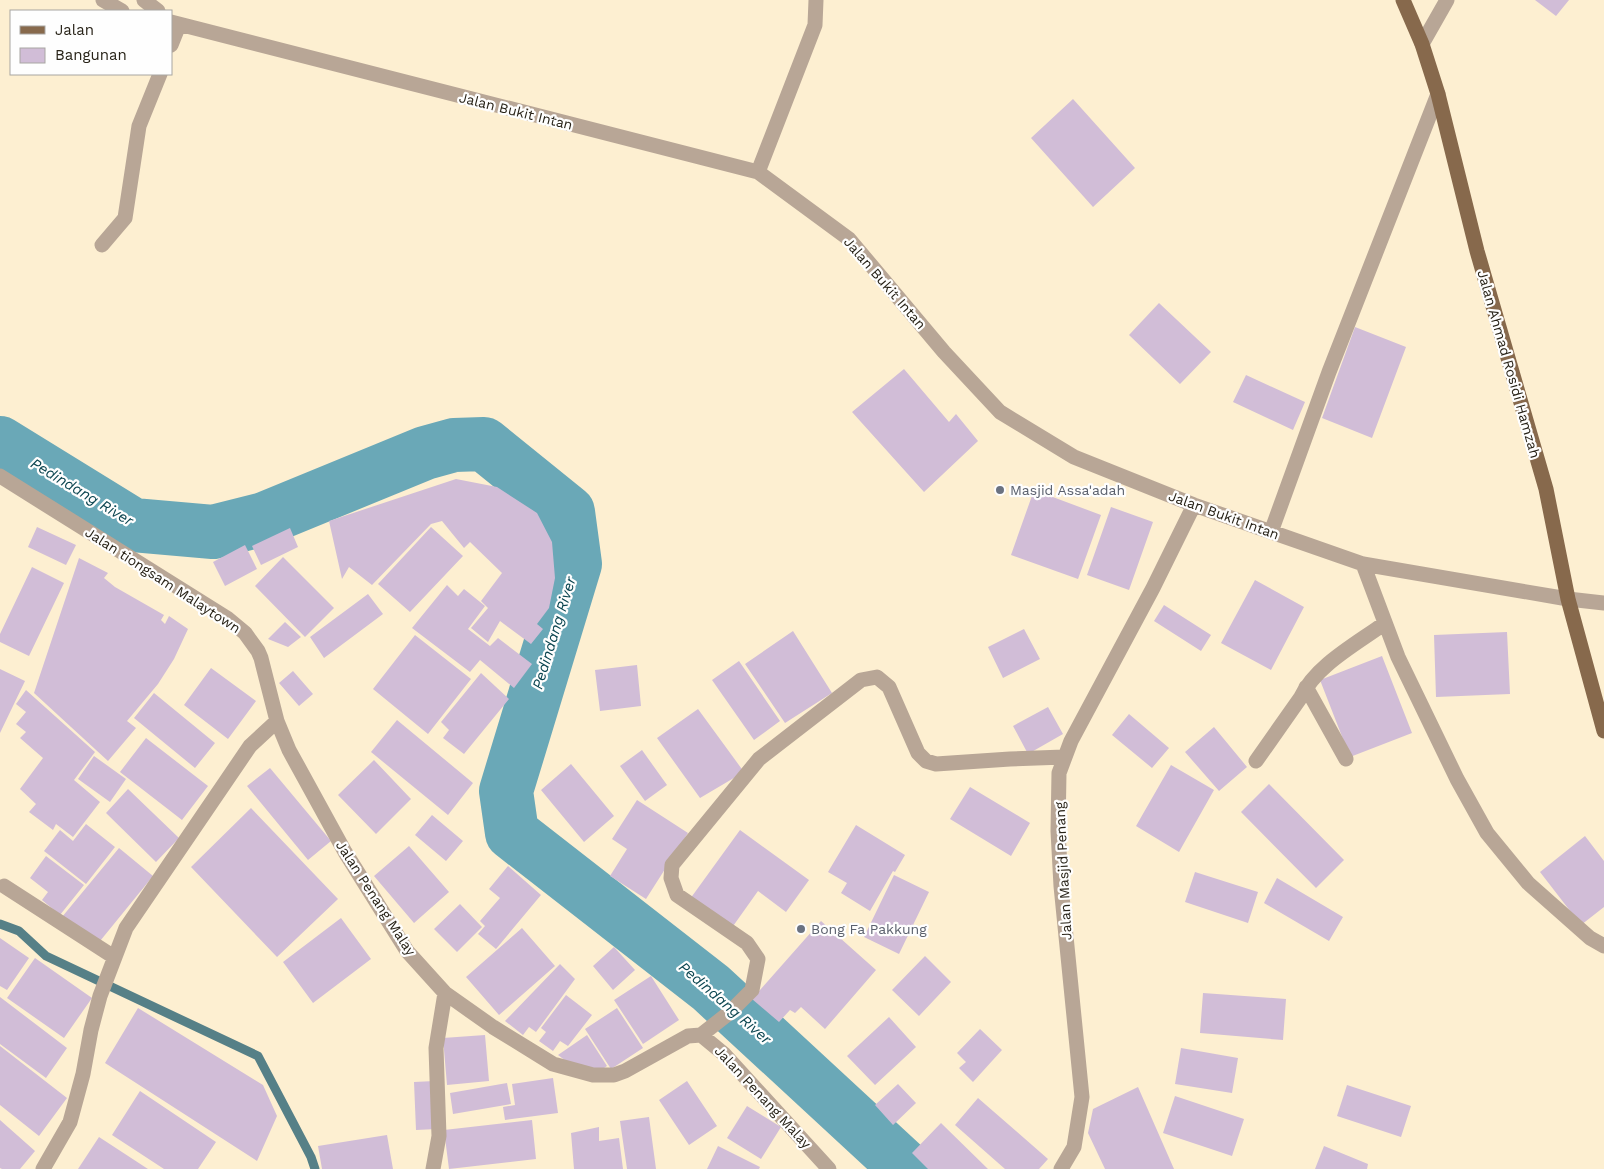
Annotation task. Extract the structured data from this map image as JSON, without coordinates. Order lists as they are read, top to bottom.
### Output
{
  "streets": {
    "main road": ["Jalan Ahmad Rosidi Hamzah"],
    "street": [
      "Jalan Bukit Intan",
      "Jalan tiongsam Malaytown",
      "Jalan Masjid Penang",
      "Jalan Penang Malay"
    ]
  },
  "crossings": [
    ["Jalan Bukit Intan", "Jalan Ahmad Rosidi Hamzah"],
    ["Jalan Bukit Intan", "Jalan Masjid Penang"],
    ["Jalan tiongsam Malaytown", "Jalan Penang Malay"]
  ],
  "water": ["Pedindang River"],
  "places": ["Masjid Assa'adah", "Bong Fa Pakkung"],
  "legend": ["Jalan", "Bangunan"]
}
